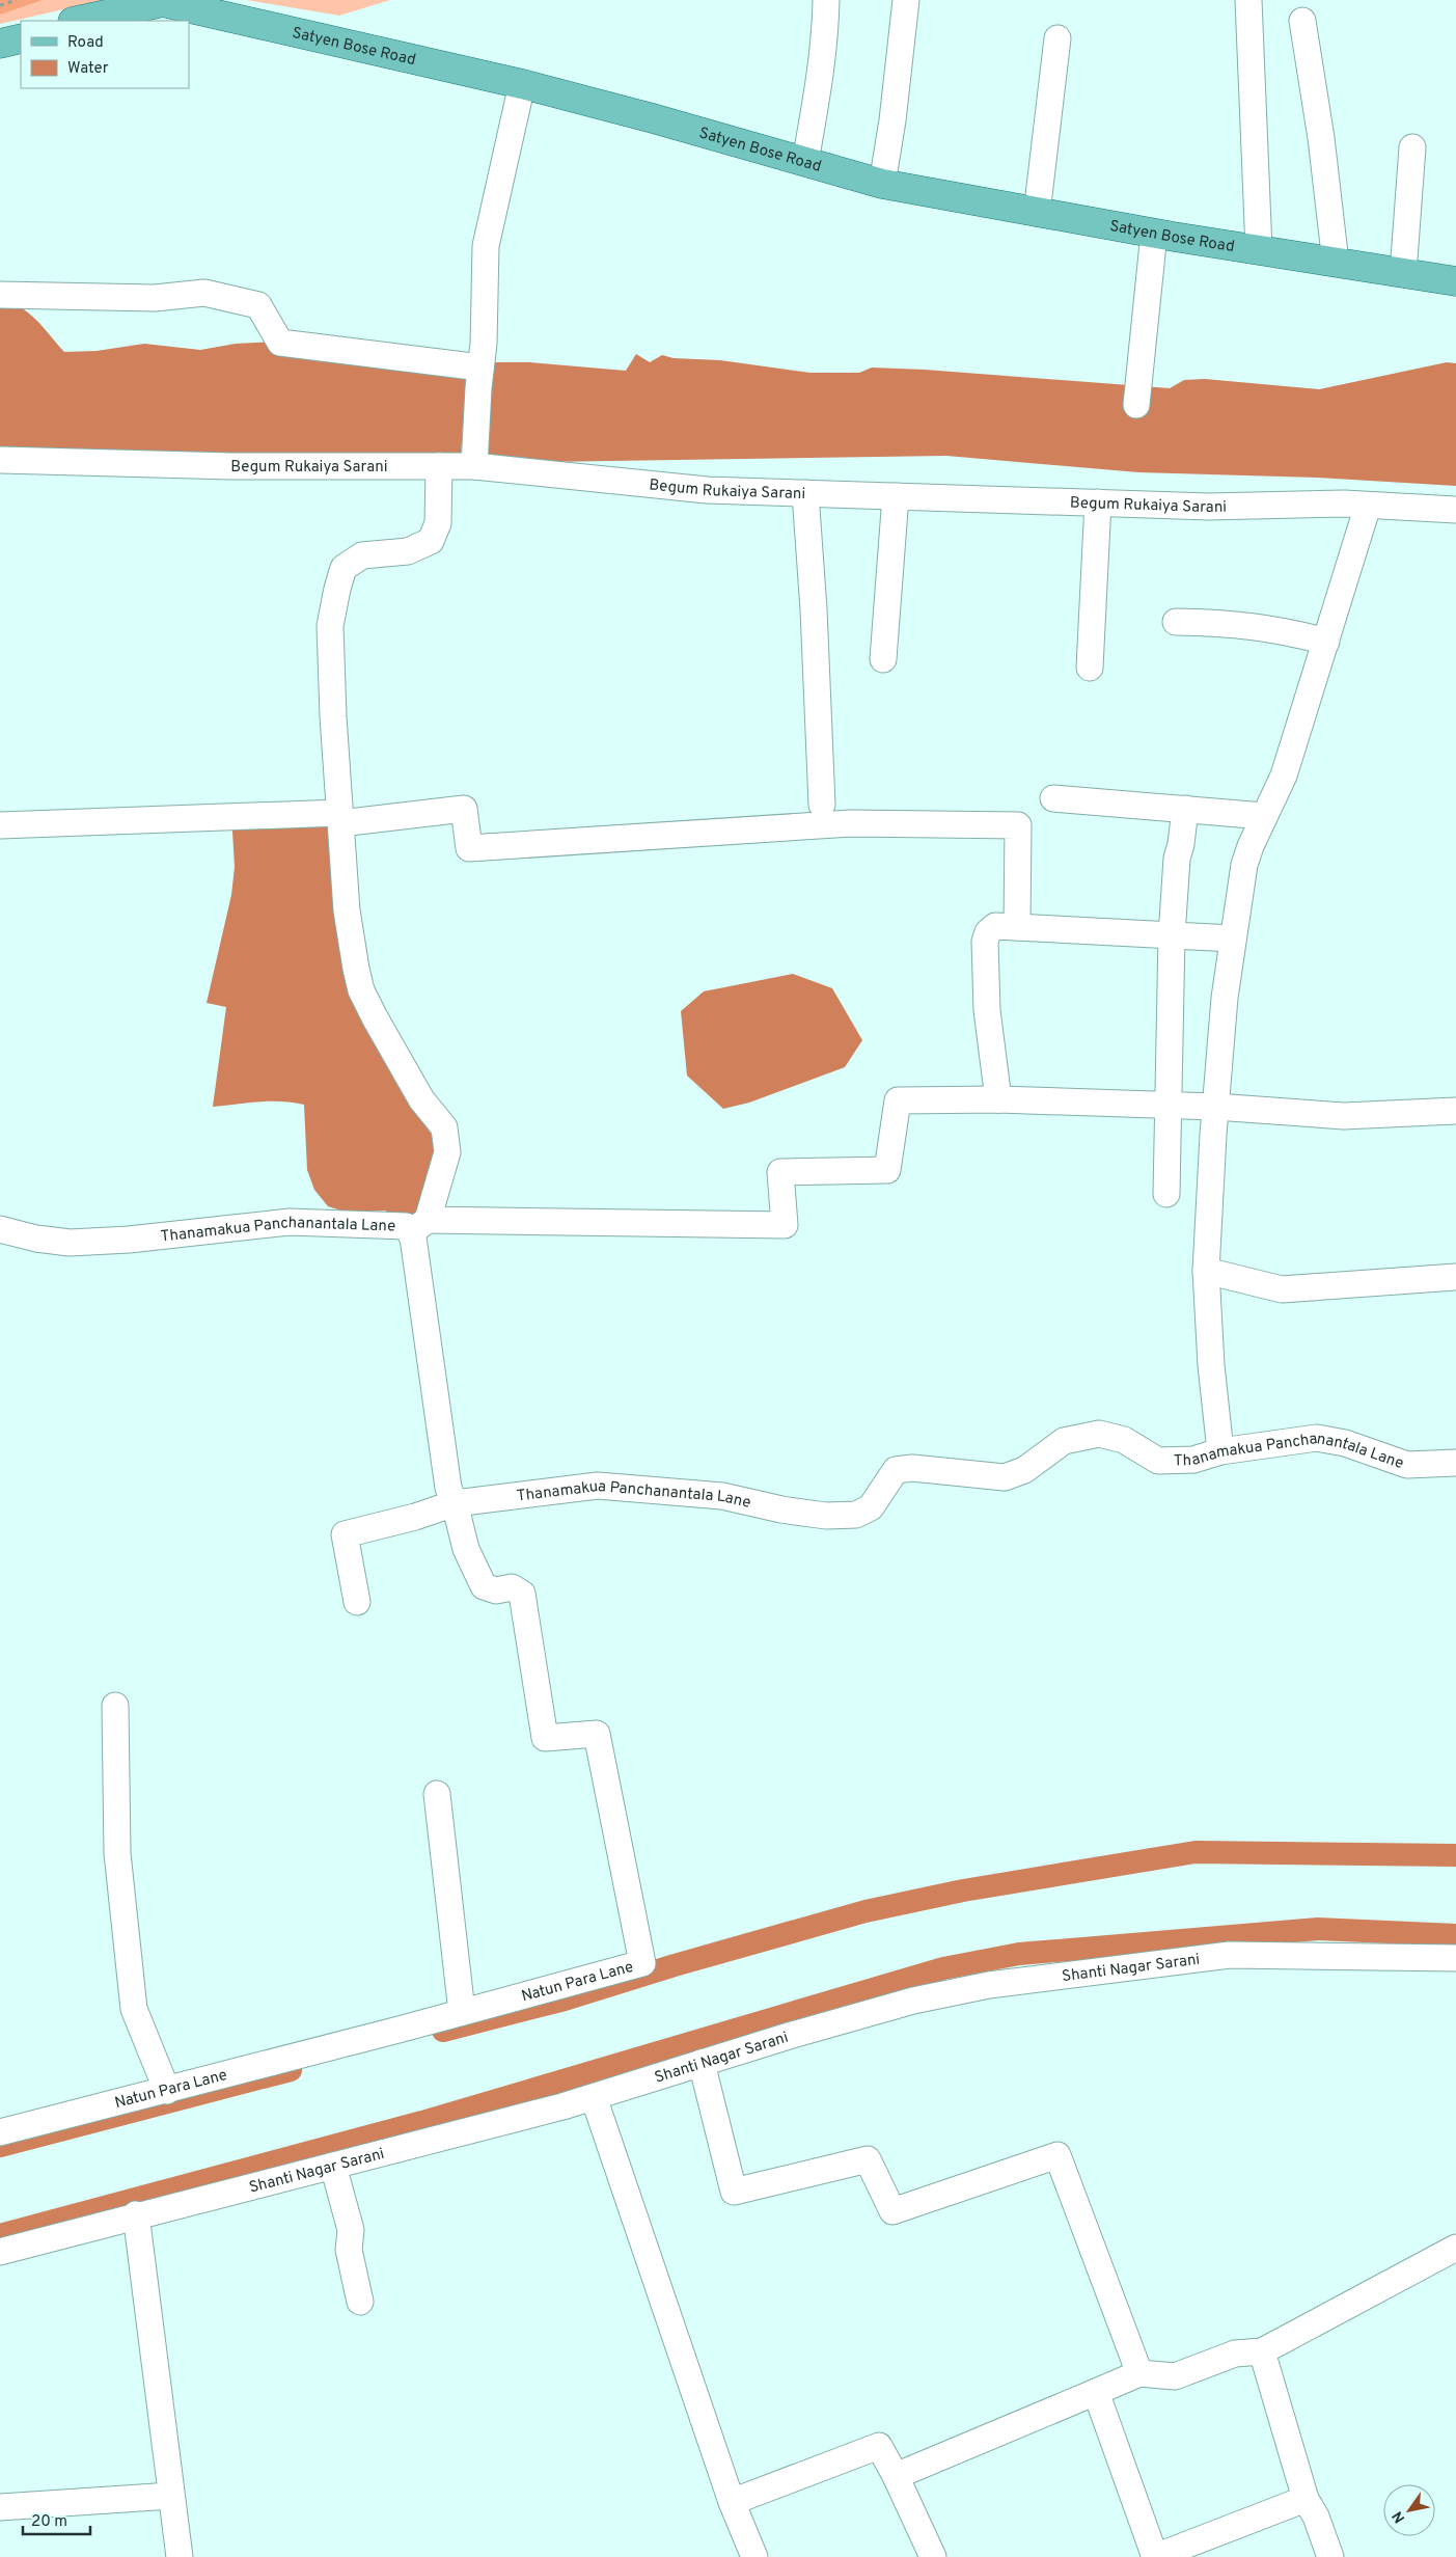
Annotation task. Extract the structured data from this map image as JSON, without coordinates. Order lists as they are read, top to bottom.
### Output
{
  "streets": {
    "main road": ["Satyen Bose Road"],
    "street": [
      "Begum Rukaiya Sarani",
      "Thanamakua Panchanantala Lane",
      "Shanti Nagar Sarani",
      "Natun Para Lane"
    ]
  },
  "crossings": [
    ["Thanamakua Panchanantala Lane", "Natun Para Lane"]
  ],
  "legend": ["Road", "Water"],
  "scale_bar": "20 m",
  "north": "bottom left"
}
